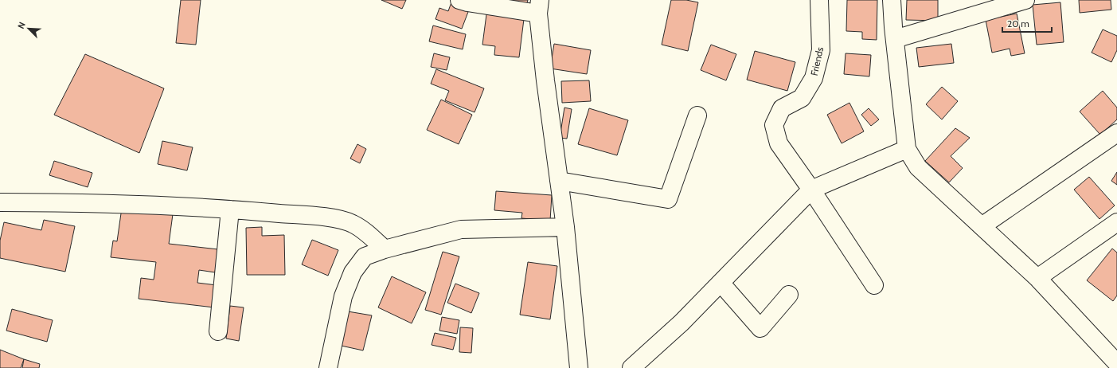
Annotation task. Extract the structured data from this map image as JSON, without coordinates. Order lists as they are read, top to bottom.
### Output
{
  "streets": {
    "street": ["Friends"]
  },
  "scale_bar": "20 m",
  "north": "top left"
}
